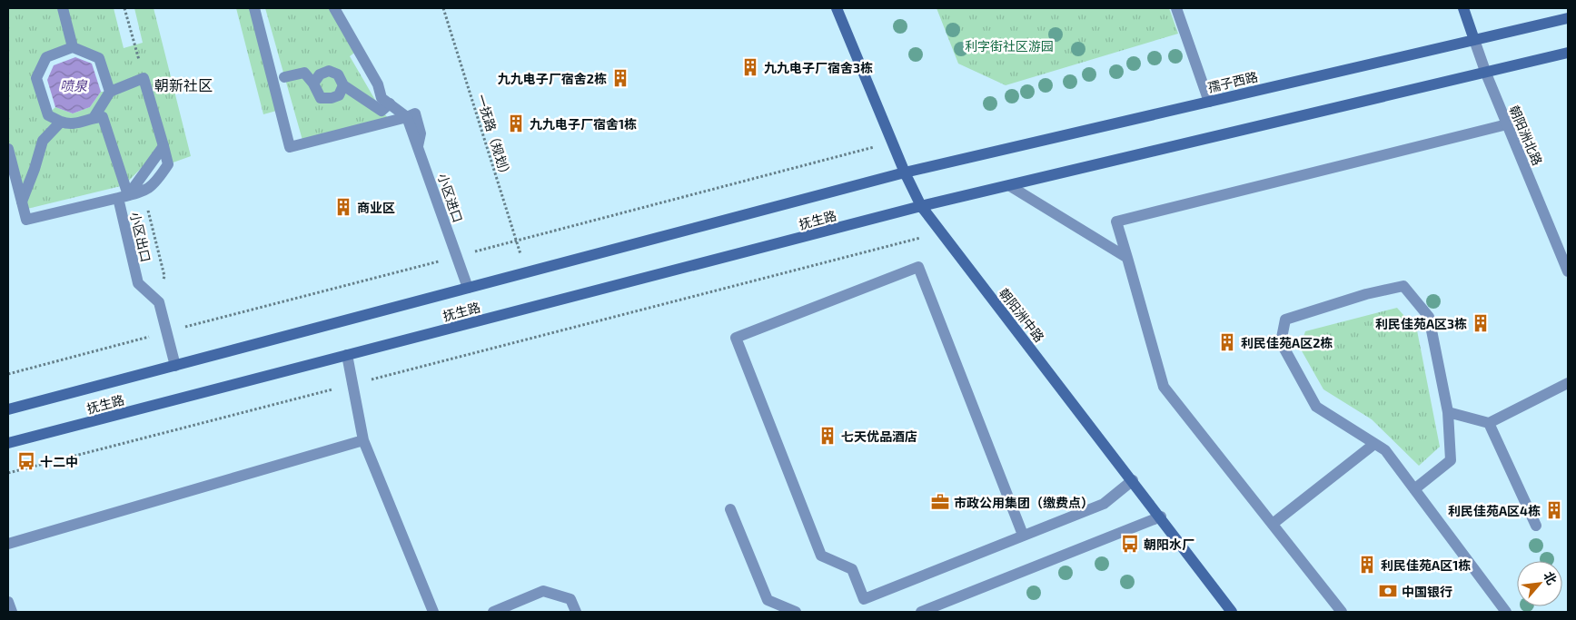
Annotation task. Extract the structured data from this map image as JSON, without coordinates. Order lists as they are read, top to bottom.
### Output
{
  "streets": {
    "main road": [
      "孺子西路",
      "朝阳洲北路",
      "抚生路",
      "朝阳洲中路"
    ],
    "street": ["小区进口", "小区出口"],
    "path": ["一抚路（规划）"]
  },
  "crossings": [
    ["孺子西路", "朝阳洲北路"],
    ["孺子西路", "抚生路"],
    ["孺子西路", "朝阳洲中路"],
    ["一抚路（规划）", "抚生路"],
    ["小区进口", "抚生路"],
    ["抚生路", "朝阳洲中路"]
  ],
  "districts": ["朝新社区"],
  "water": ["喷泉"],
  "parks": ["利字街社区游园"],
  "places": {
    "building": [
      "九九电子厂宿舍3栋",
      "九九电子厂宿舍2栋",
      "九九电子厂宿舍1栋",
      "商业区",
      "利民佳苑A区3栋",
      "利民佳苑A区2栋",
      "七天优品酒店",
      "利民佳苑A区4栋",
      "利民佳苑A区1栋"
    ],
    "bus stop": ["十二中", "朝阳水厂"],
    "office": ["市政公用集团（缴费点）"],
    "bank": ["中国银行"]
  },
  "north": "top right"
}
